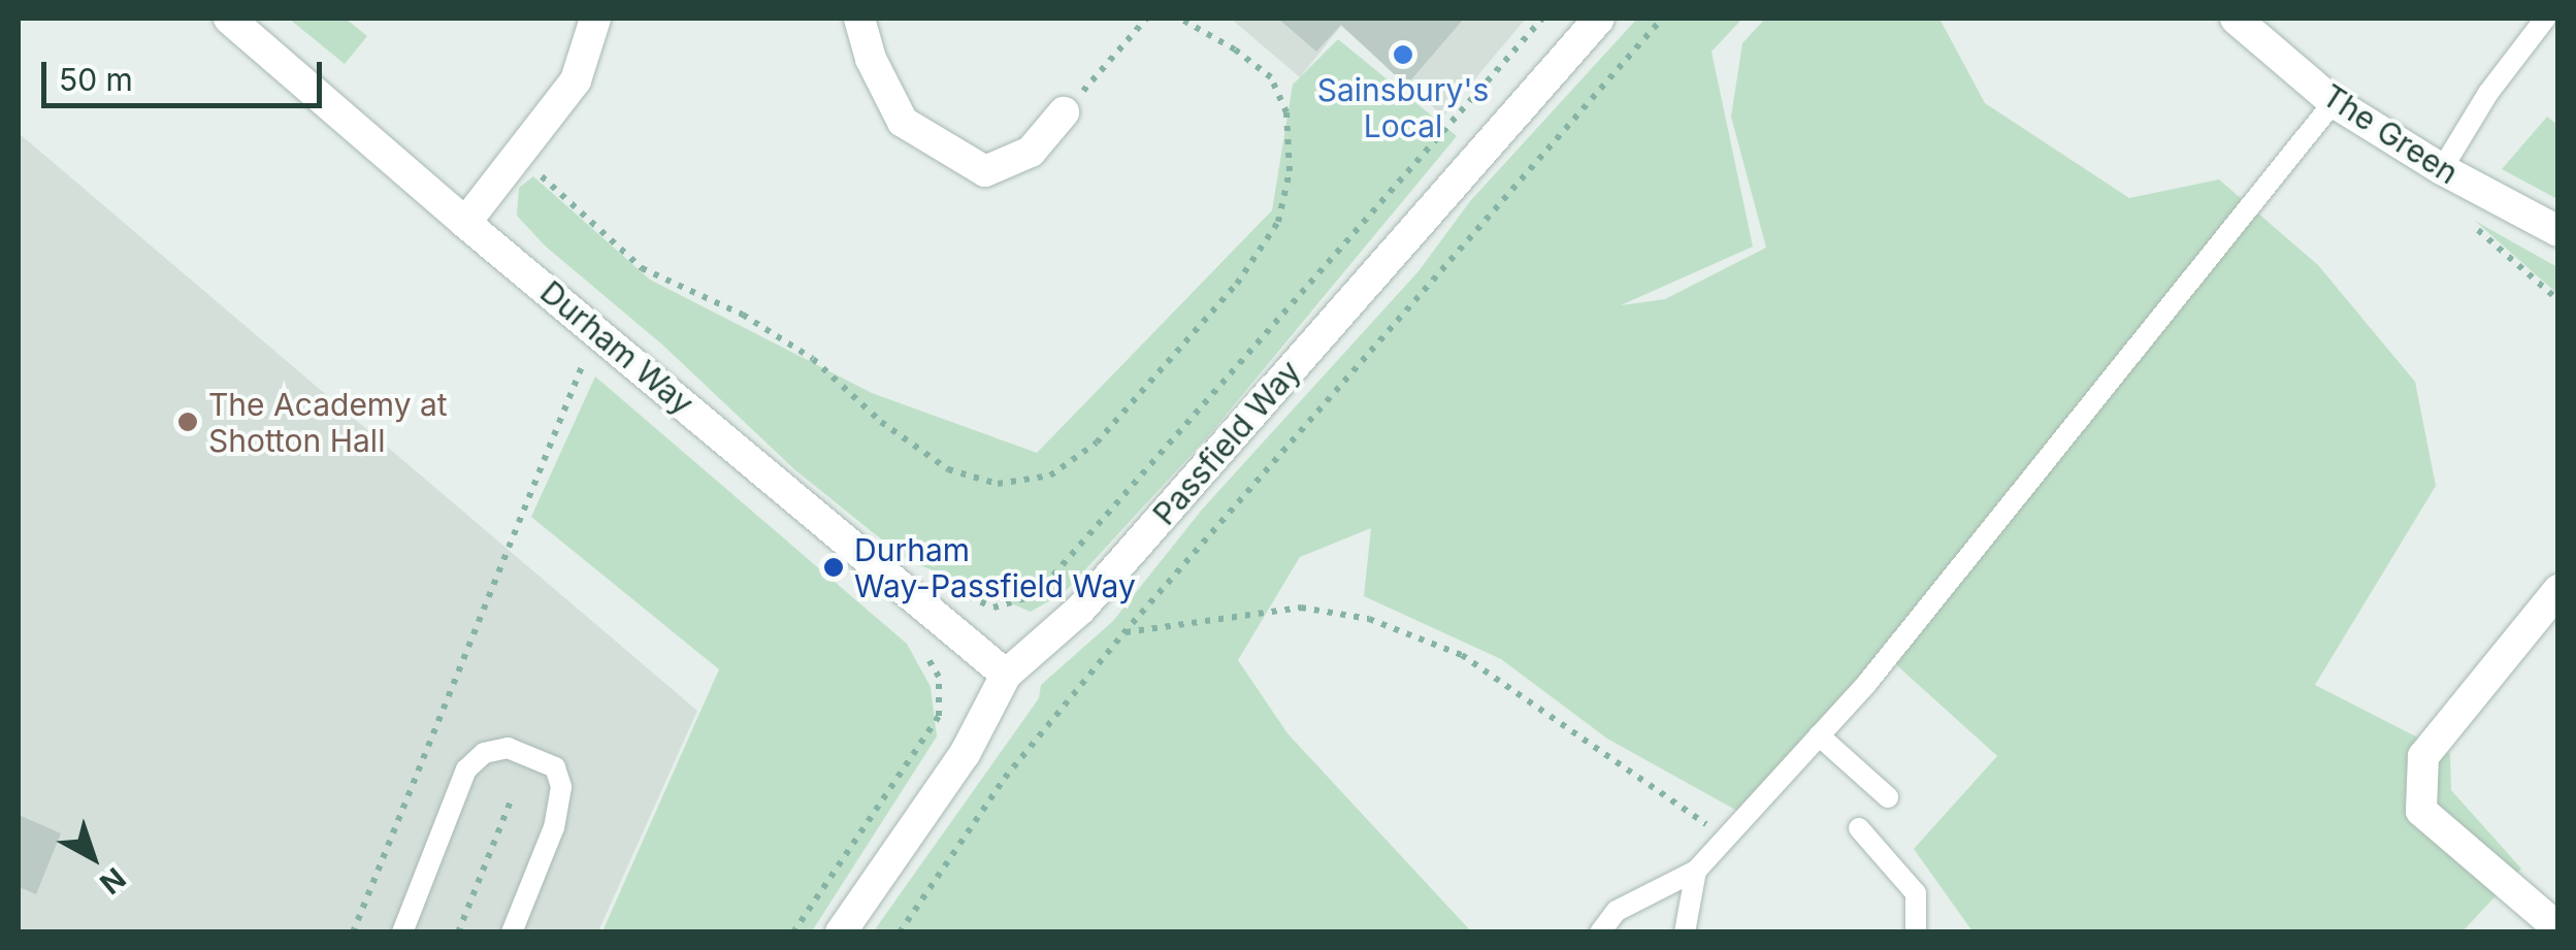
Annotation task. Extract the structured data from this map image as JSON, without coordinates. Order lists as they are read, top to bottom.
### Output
{
  "streets": {
    "street": ["The Green", "Durham Way", "Passfield Way"]
  },
  "crossings": [
    ["Durham Way", "Passfield Way"]
  ],
  "places": ["Sainsbury's Local", "The Academy at Shotton Hall", "Durham Way-Passfield Way"],
  "scale_bar": "50 m",
  "north": "bottom right"
}
